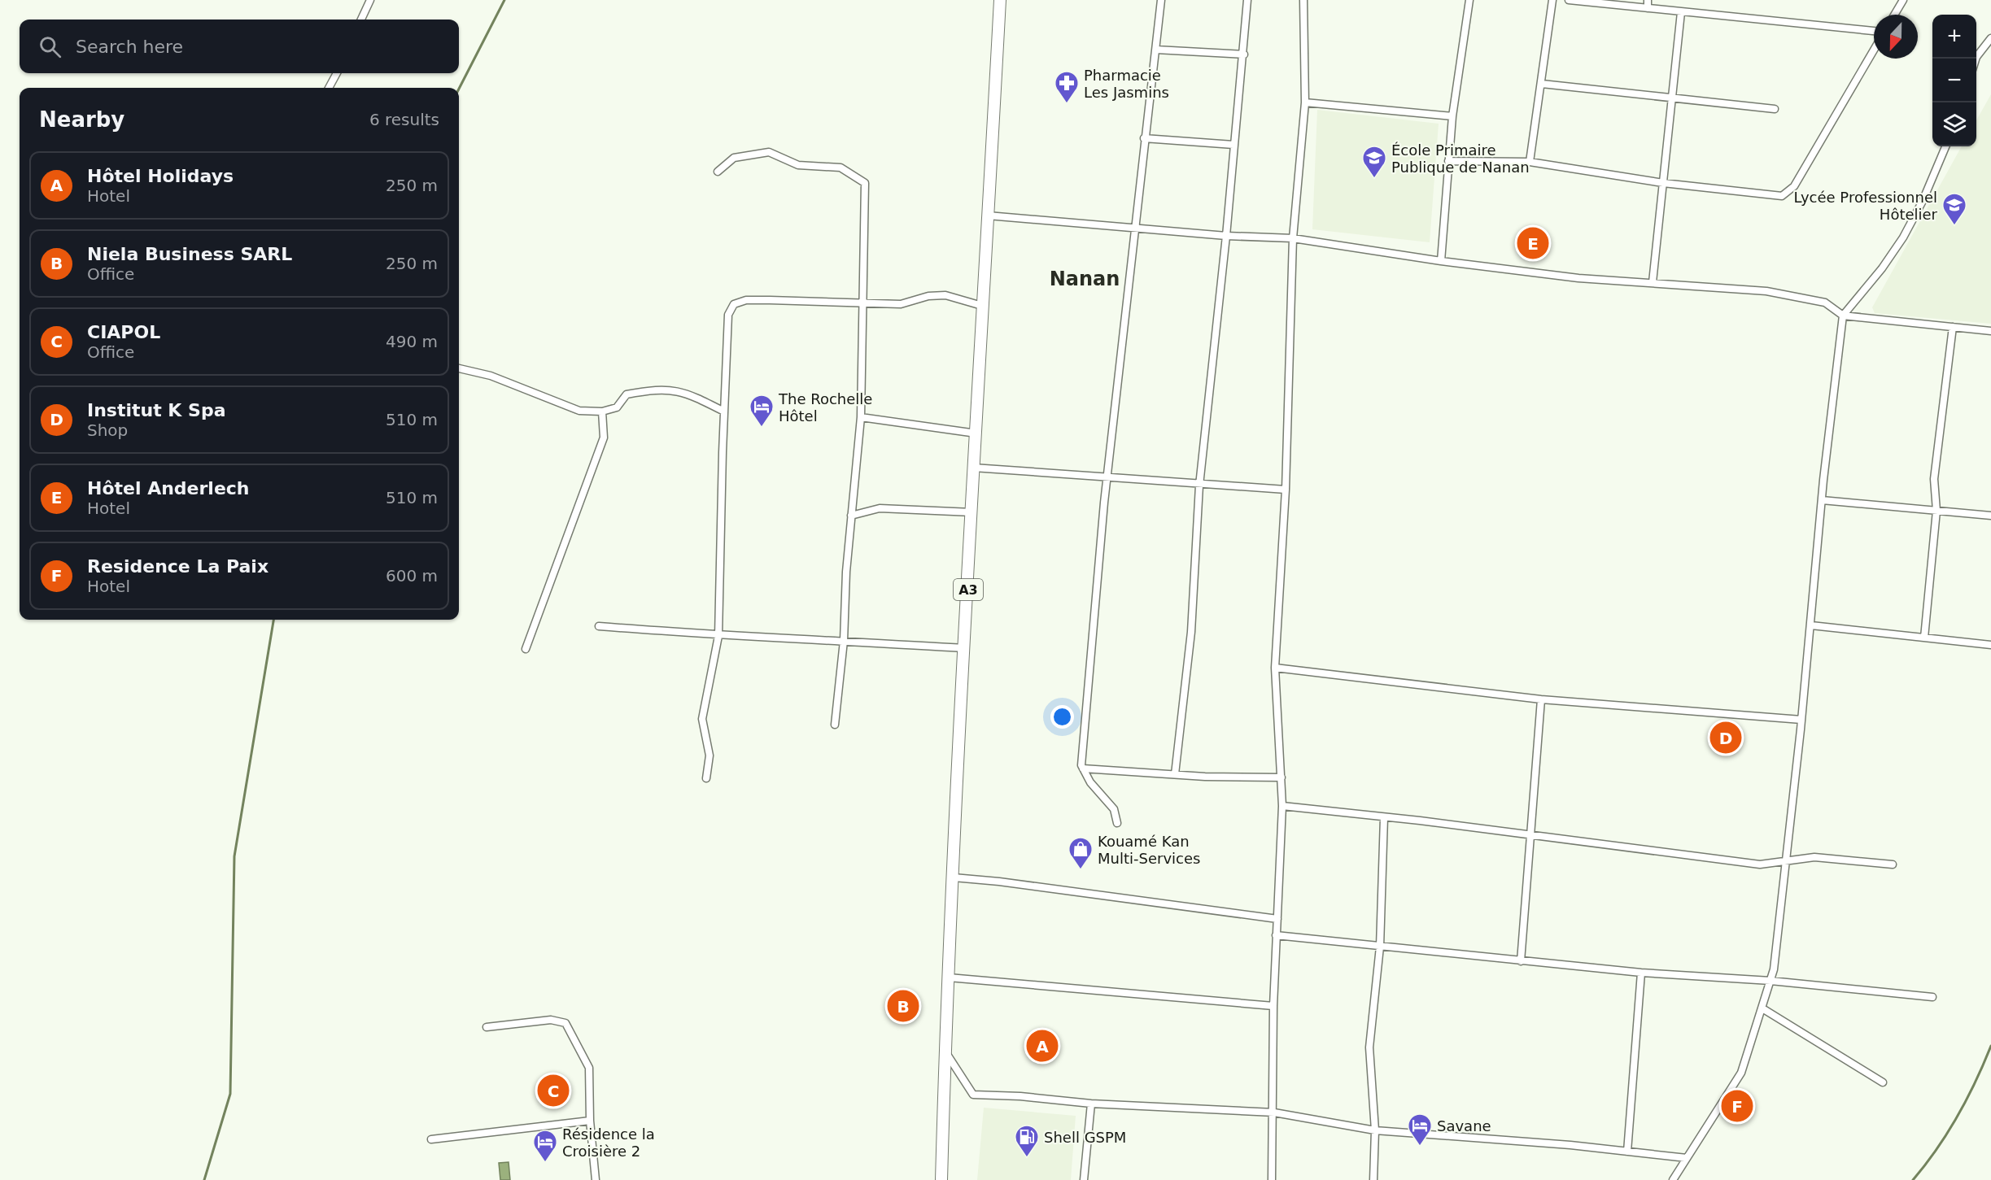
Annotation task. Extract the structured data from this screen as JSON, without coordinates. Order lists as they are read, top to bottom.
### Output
{
  "streets": {
    "highway": ["A3"]
  },
  "districts": ["Nanan"],
  "places": {
    "pharmacy": ["Pharmacie Les Jasmins"],
    "school or university": ["École Primaire Publique de Nanan", "Lycée Professionnel Hôtelier"],
    "hotel": ["The Rochelle Hôtel", "Savane", "Résidence la Croisière 2"],
    "shop": ["Kouamé Kan Multi-Services"],
    "fuel station": ["Shell GSPM"]
  },
  "north": "bottom",
  "page": {
    "map_buttons": ["+", "−"],
    "search": "Search here",
    "heading": ["Nearby", "6 results"],
    "list": [
      {
        "mark": "A",
        "name": "Hôtel Holidays",
        "note": "Hotel",
        "value": "250 m"
      },
      {
        "mark": "B",
        "name": "Niela Business SARL",
        "note": "Office",
        "value": "250 m"
      },
      {
        "mark": "C",
        "name": "CIAPOL",
        "note": "Office",
        "value": "490 m"
      },
      {
        "mark": "D",
        "name": "Institut K Spa",
        "note": "Shop",
        "value": "510 m"
      },
      {
        "mark": "E",
        "name": "Hôtel Anderlech",
        "note": "Hotel",
        "value": "510 m"
      },
      {
        "mark": "F",
        "name": "Residence La Paix",
        "note": "Hotel",
        "value": "600 m"
      }
    ],
    "pins": [
      "E",
      "D",
      "B",
      "A",
      "C",
      "F"
    ]
  }
}
